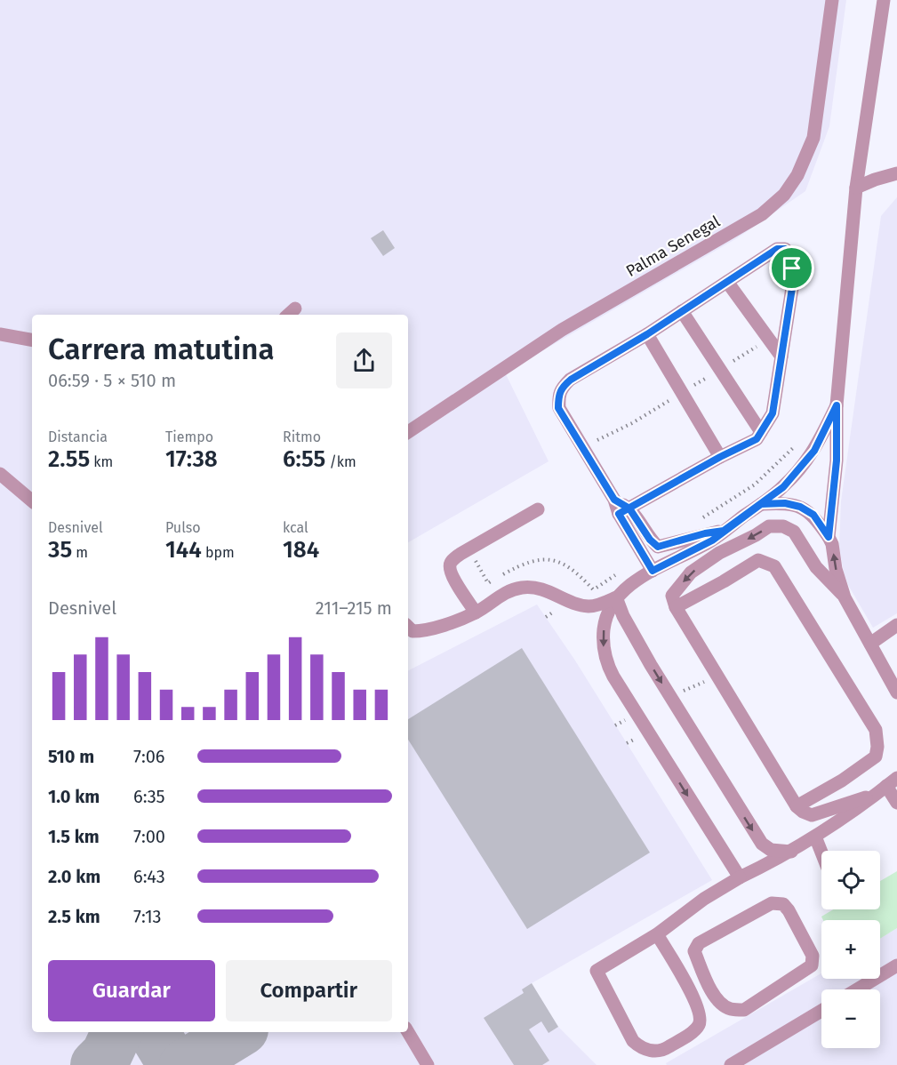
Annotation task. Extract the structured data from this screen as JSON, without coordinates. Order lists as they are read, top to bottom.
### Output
{
  "streets": {
    "street": ["Palma Senegal"]
  },
  "page": {
    "heading": ["Carrera matutina", "06:59 · 5 × 510 m"],
    "stats": [
      ["Distancia", "2.55 km"],
      ["Tiempo", "17:38"],
      ["Ritmo", "6:55 /km"],
      ["Desnivel", "35 m"],
      ["Pulso", "144 bpm"],
      ["kcal", "184"]
    ],
    "chart": ["Desnivel", "211–215 m"],
    "list": [
      {
        "name": "510 m",
        "note": "7:06"
      },
      {
        "name": "1.0 km",
        "note": "6:35"
      },
      {
        "name": "1.5 km",
        "note": "7:00"
      },
      {
        "name": "2.0 km",
        "note": "6:43"
      },
      {
        "name": "2.5 km",
        "note": "7:13"
      }
    ],
    "map_buttons": ["+", "−"],
    "buttons": ["Guardar", "Compartir"]
  }
}
